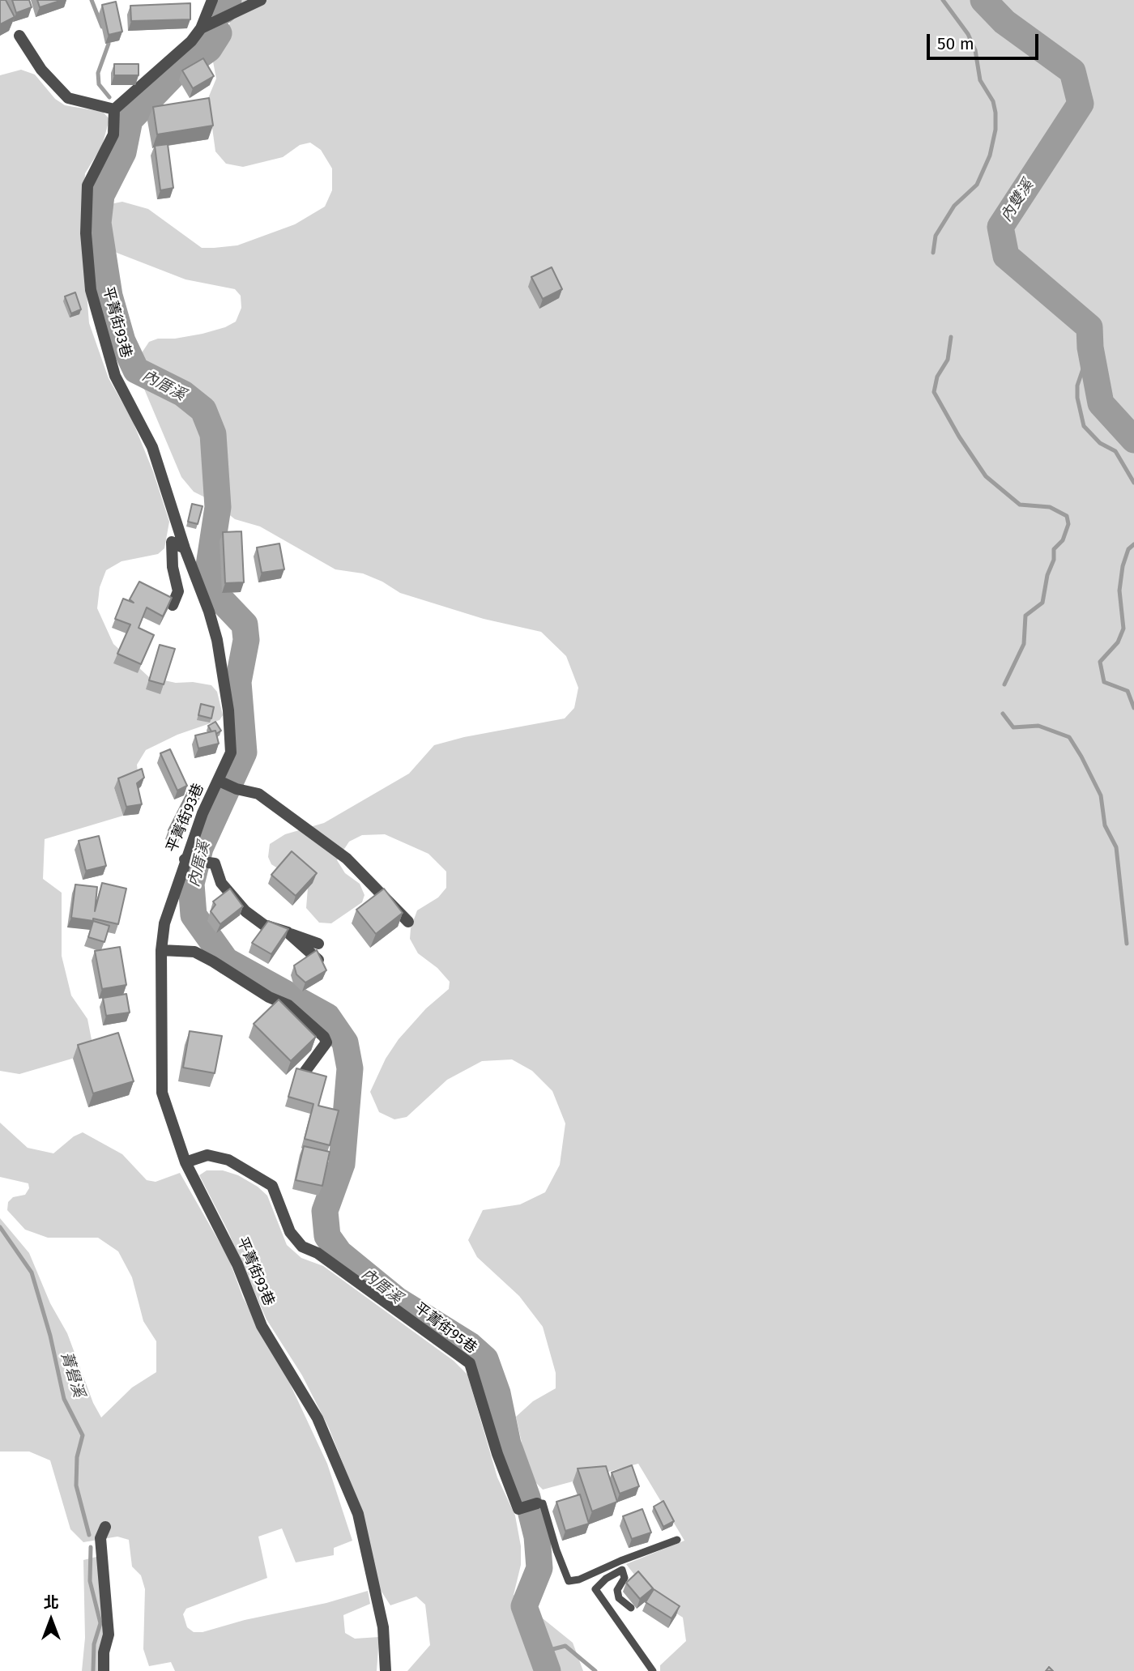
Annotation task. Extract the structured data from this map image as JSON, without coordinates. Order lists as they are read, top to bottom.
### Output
{
  "streets": {
    "street": ["平菁街93巷", "平菁街95巷"]
  },
  "crossings": [
    ["平菁街93巷", "平菁街95巷"]
  ],
  "water": ["內雙溪", "內厝溪", "菁礐溪"],
  "scale_bar": "50 m",
  "north": "top"
}
